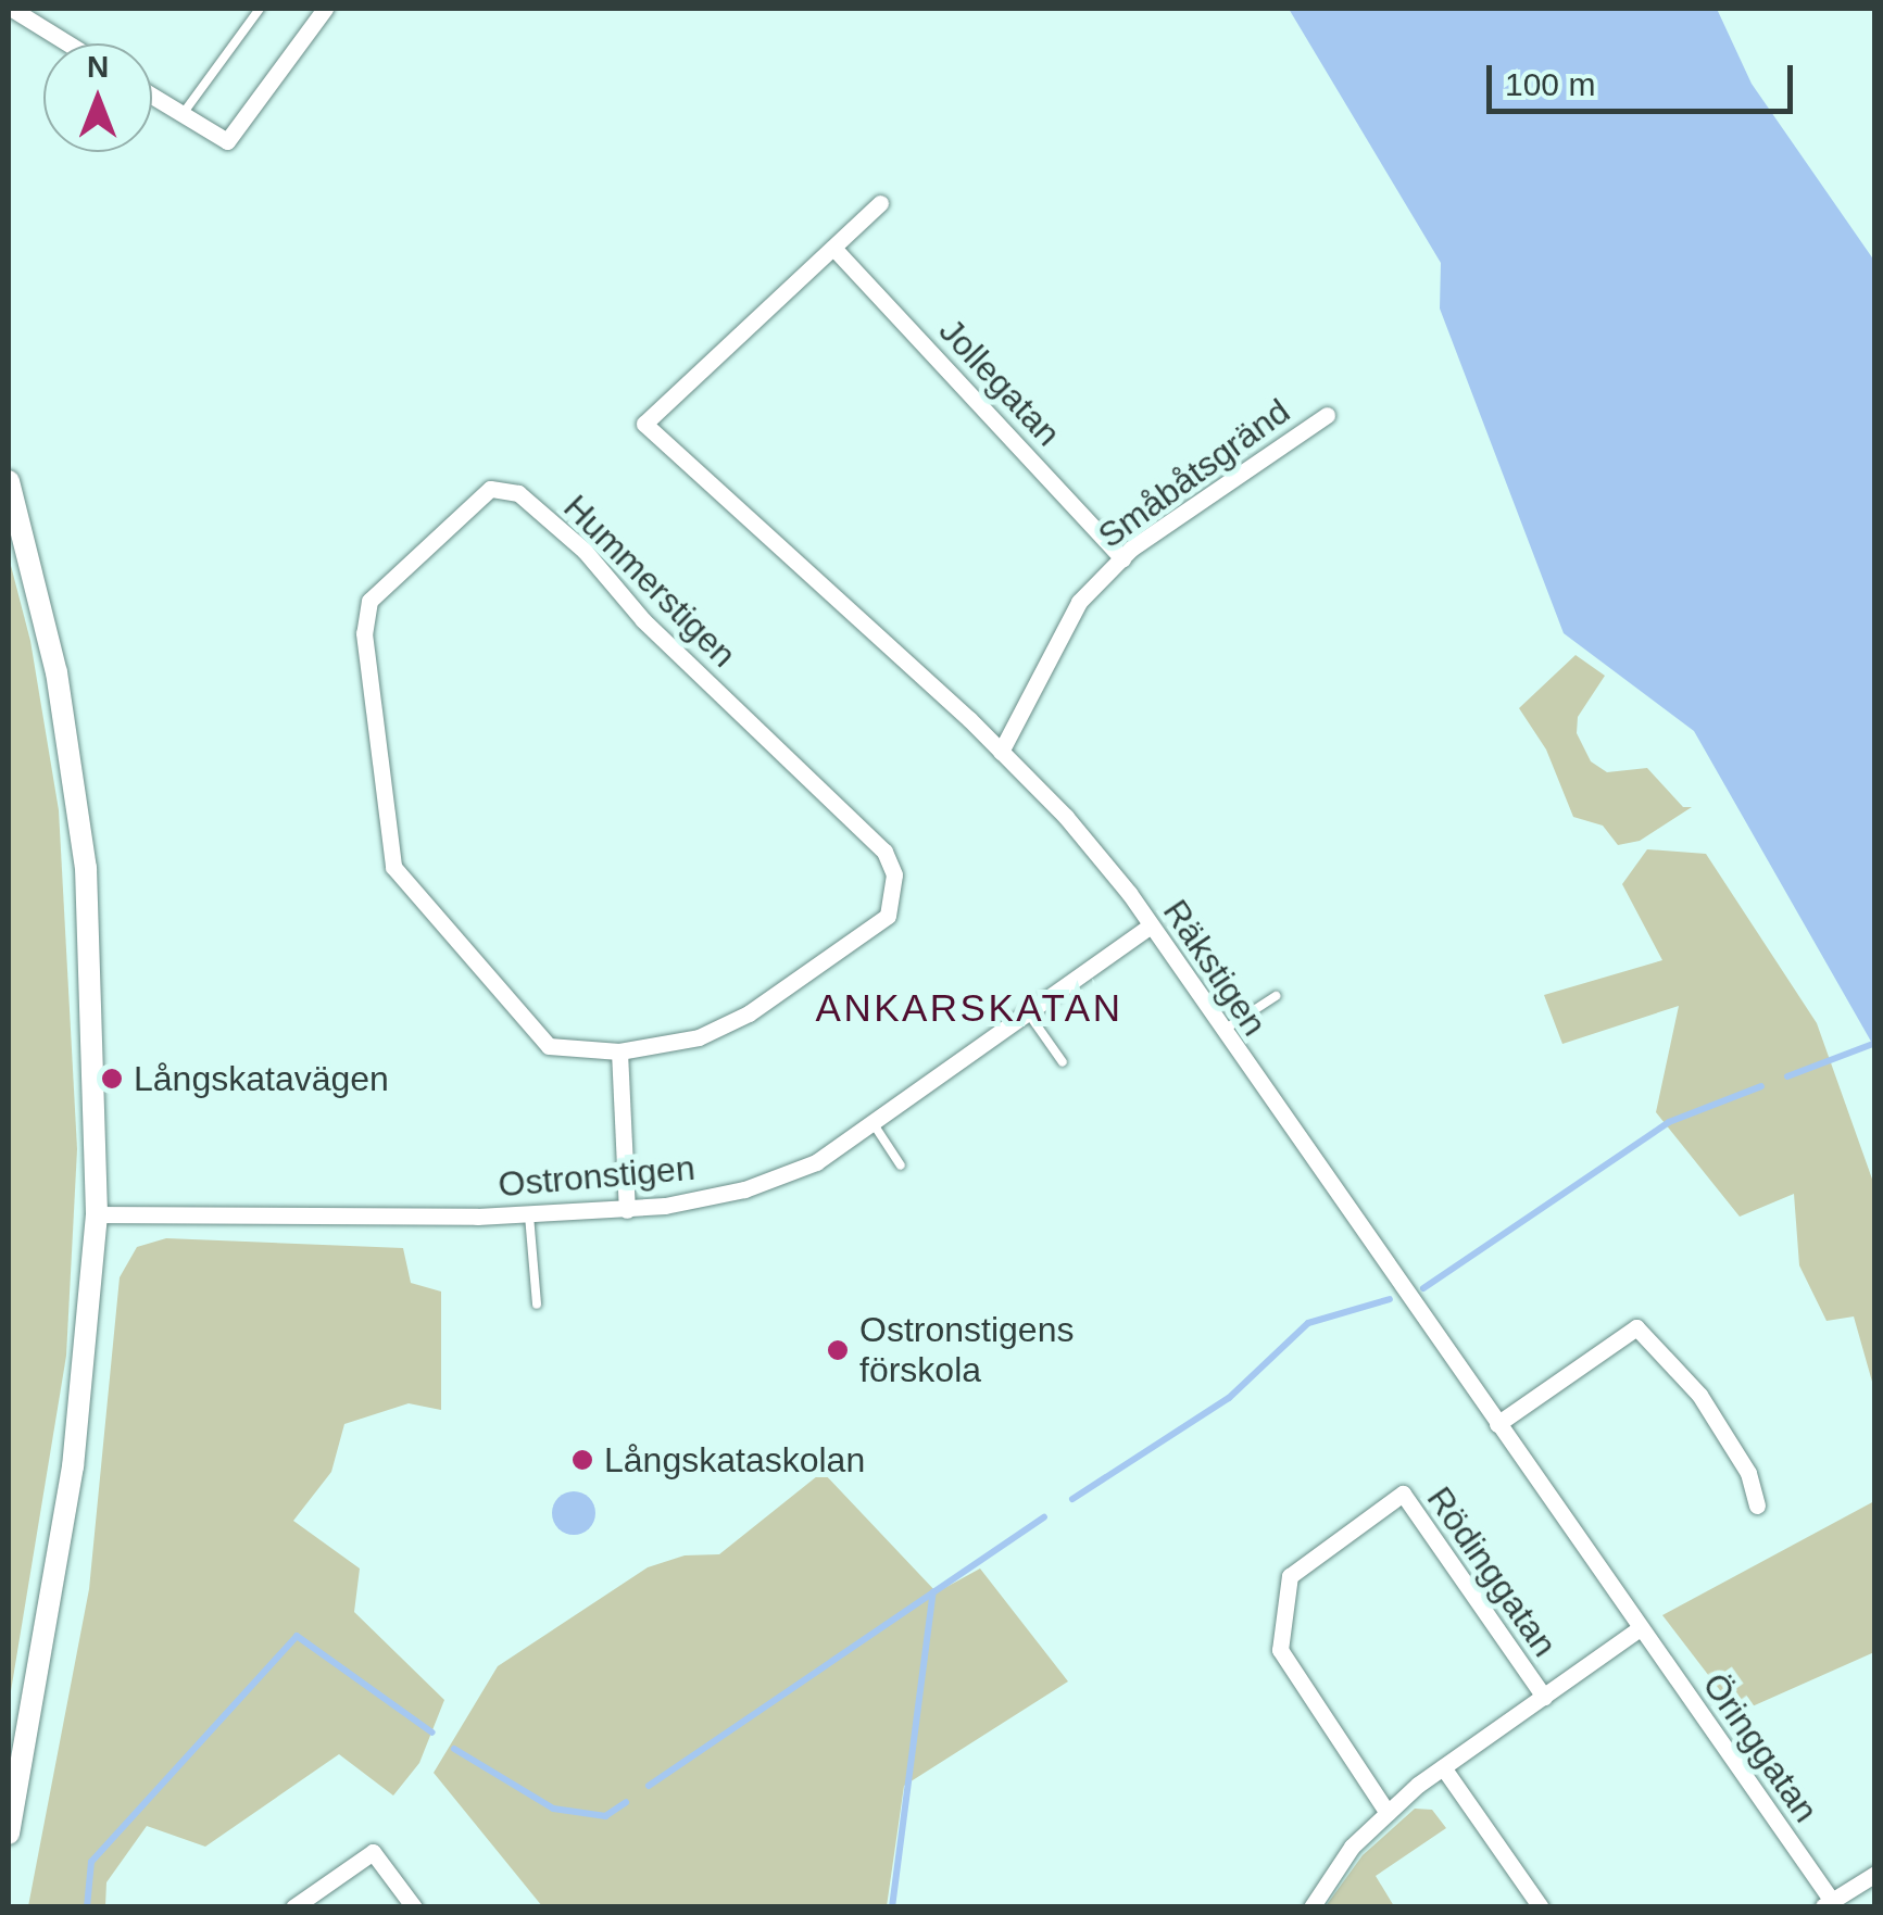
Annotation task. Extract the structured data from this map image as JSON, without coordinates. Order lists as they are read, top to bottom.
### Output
{
  "streets": {
    "street": [
      "Jollegatan",
      "Småbåtsgränd",
      "Hummerstigen",
      "Räkstigen",
      "Ostronstigen",
      "Rödinggatan",
      "Öringgatan"
    ]
  },
  "crossings": [
    ["Jollegatan", "Småbåtsgränd"],
    ["Jollegatan", "Räkstigen"],
    ["Småbåtsgränd", "Räkstigen"],
    ["Räkstigen", "Ostronstigen"],
    ["Räkstigen", "Öringgatan"]
  ],
  "districts": ["ANKARSKATAN"],
  "places": ["Långskatavägen", "Ostronstigens förskola", "Långskataskolan"],
  "scale_bar": "100 m",
  "north": "top"
}
